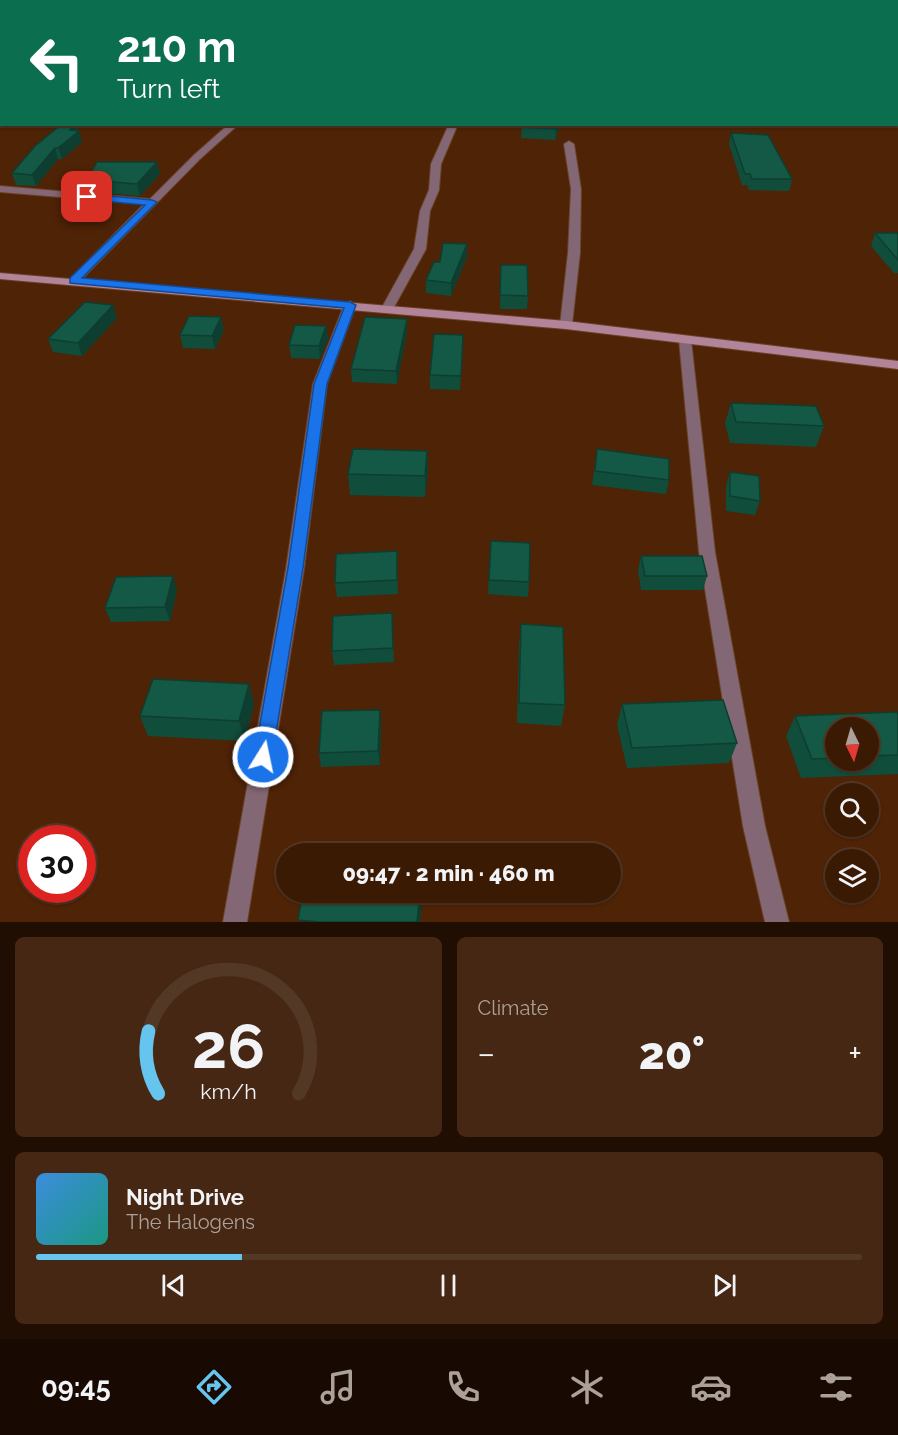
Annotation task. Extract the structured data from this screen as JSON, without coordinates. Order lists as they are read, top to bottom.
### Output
{
  "north": "bottom",
  "page": {
    "turn": ["210 m", "Turn left"],
    "limit": "30",
    "trip": "09:47 · 2 min · 460 m",
    "tile": "Climate",
    "heat": ["−", "20°", "+"],
    "song": ["Night Drive", "The Halogens"],
    "tabs": "09:45",
    "gauge": ["26", "km/h"]
  }
}
